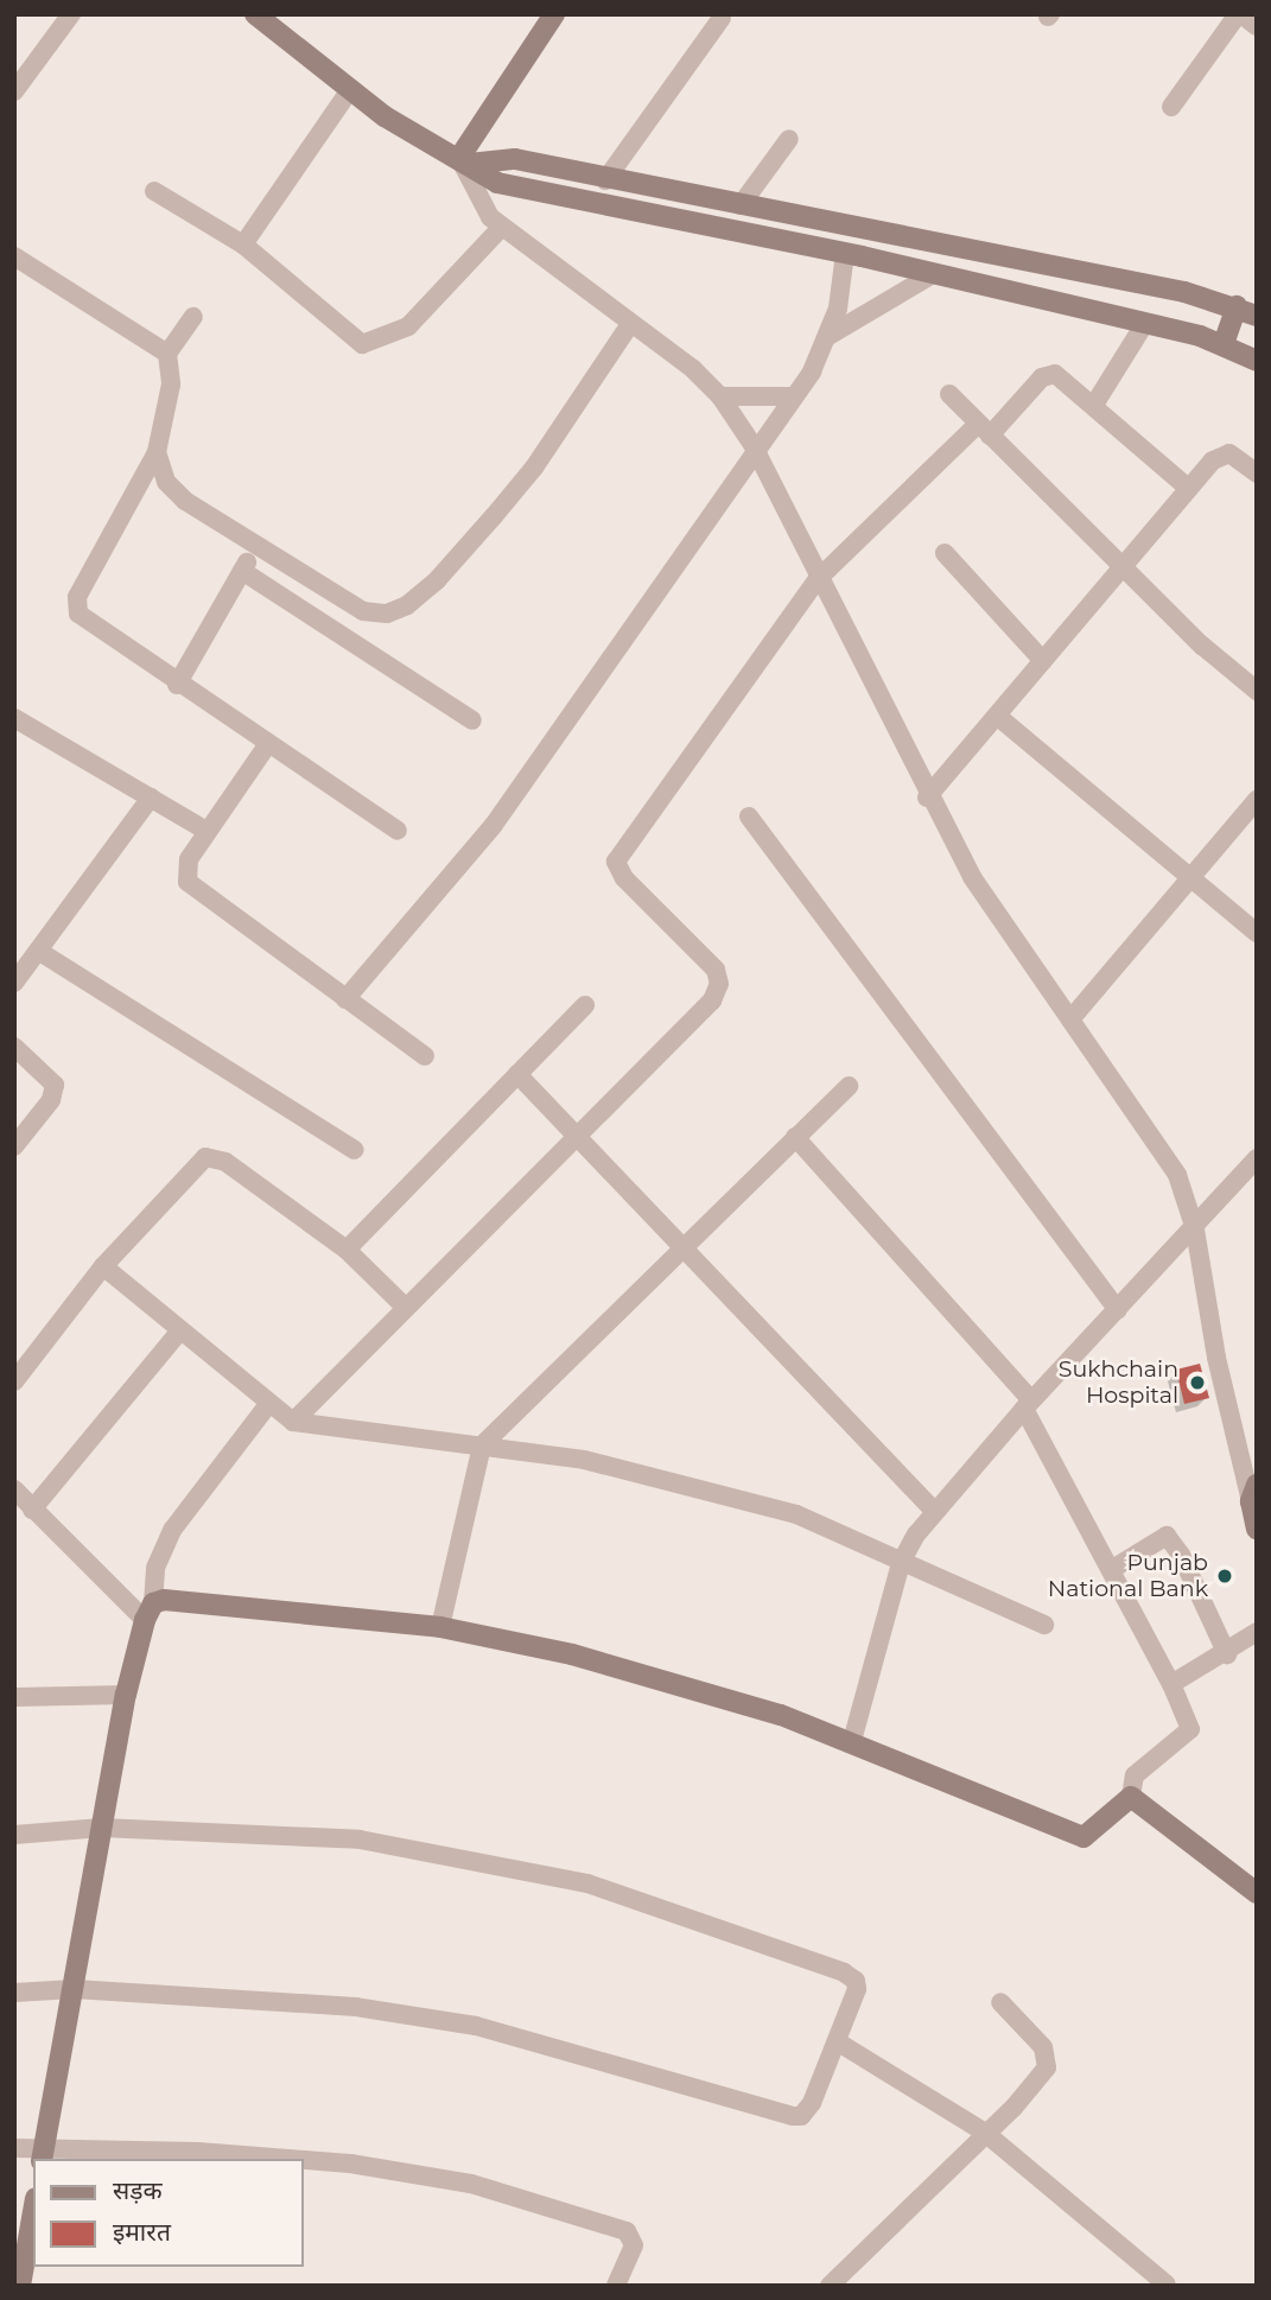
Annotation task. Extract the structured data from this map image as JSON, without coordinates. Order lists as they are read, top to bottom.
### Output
{
  "places": ["Sukhchain Hospital", "Punjab National Bank"],
  "legend": ["सड़क", "इमारत"]
}
